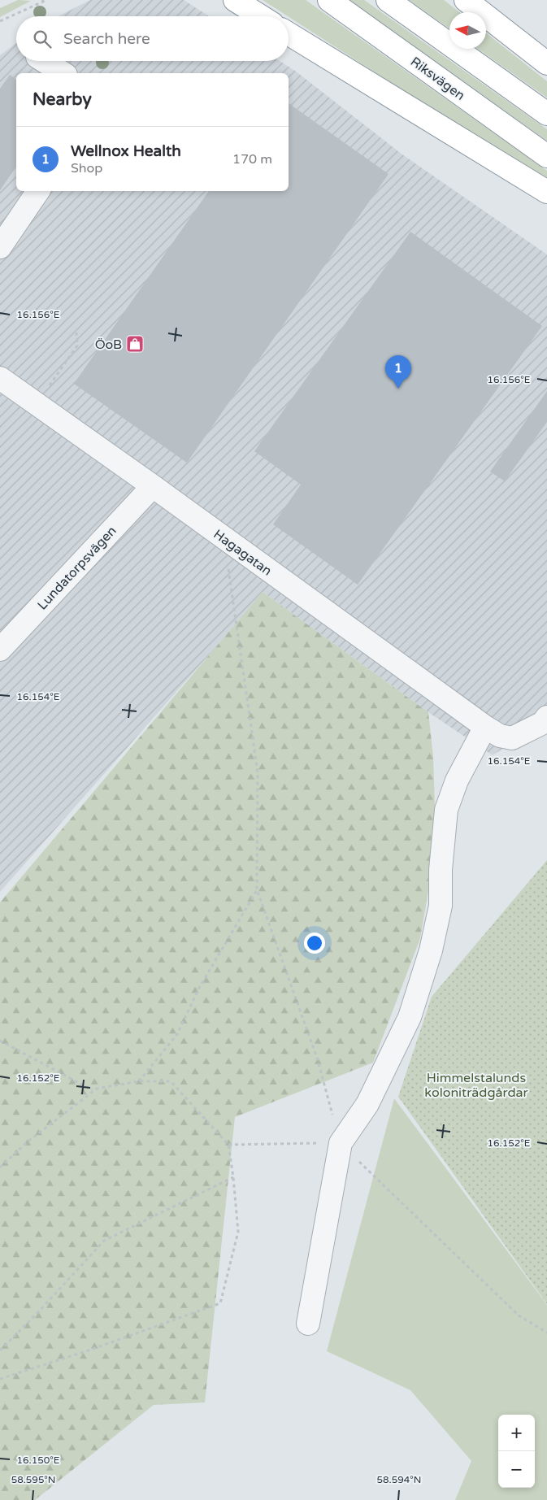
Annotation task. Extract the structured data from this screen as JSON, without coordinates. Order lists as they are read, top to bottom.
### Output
{
  "streets": {
    "highway": ["Riksvägen"],
    "street": ["Hagagatan", "Lundatorpsvägen"]
  },
  "crossings": [
    ["Hagagatan", "Lundatorpsvägen"]
  ],
  "parks": ["Himmelstalunds koloniträdgårdar"],
  "places": {
    "shop": ["ÖoB"]
  },
  "north": "left",
  "page": {
    "search": "Search here",
    "heading": "Nearby",
    "list": [
      {
        "mark": "1",
        "name": "Wellnox Health",
        "note": "Shop",
        "value": "170 m"
      }
    ],
    "pins": "1",
    "map_buttons": ["+", "−"]
  },
  "coordinates": [
    "16.156°E",
    "16.154°E",
    "16.152°E",
    "16.150°E",
    "58.595°N",
    "58.594°N"
  ]
}
